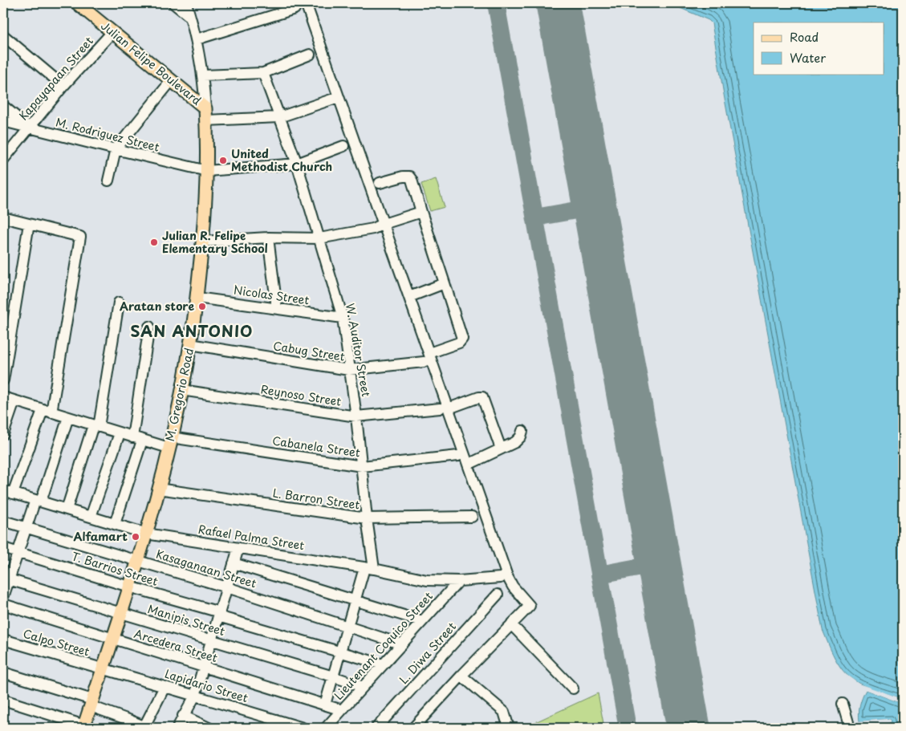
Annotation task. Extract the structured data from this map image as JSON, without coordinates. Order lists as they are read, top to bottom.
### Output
{
  "streets": {
    "main road": ["Julian Felipe Boulevard", "M. Gregorio Road"],
    "street": [
      "Kapayapaan Street",
      "M. Rodriguez Street",
      "Nicolas Street",
      "W. Auditor Street",
      "Cabug Street",
      "Reynoso Street",
      "Cabanela Street",
      "L. Barron Street",
      "Rafael Palma Street",
      "T. Barrios Street",
      "Kasaganaan Street",
      "Manipis Street",
      "Calpo Street",
      "Arcedera Street",
      "Lieutenant Coquico Street",
      "L. Diwa Street",
      "Lapidario Street"
    ]
  },
  "crossings": [
    ["Julian Felipe Boulevard", "Kapayapaan Street"],
    ["Julian Felipe Boulevard", "M. Gregorio Road"],
    ["Kapayapaan Street", "M. Rodriguez Street"],
    ["M. Rodriguez Street", "W. Auditor Street"],
    ["M. Rodriguez Street", "M. Gregorio Road"],
    ["Nicolas Street", "W. Auditor Street"],
    ["Nicolas Street", "M. Gregorio Road"],
    ["W. Auditor Street", "Cabug Street"],
    ["W. Auditor Street", "Reynoso Street"],
    ["W. Auditor Street", "Cabanela Street"],
    ["W. Auditor Street", "L. Barron Street"],
    ["W. Auditor Street", "Rafael Palma Street"],
    ["Cabug Street", "M. Gregorio Road"],
    ["M. Gregorio Road", "Reynoso Street"],
    ["M. Gregorio Road", "Cabanela Street"],
    ["M. Gregorio Road", "L. Barron Street"],
    ["M. Gregorio Road", "Rafael Palma Street"],
    ["M. Gregorio Road", "T. Barrios Street"],
    ["M. Gregorio Road", "Kasaganaan Street"],
    ["M. Gregorio Road", "Manipis Street"],
    ["M. Gregorio Road", "Calpo Street"],
    ["M. Gregorio Road", "Arcedera Street"],
    ["M. Gregorio Road", "Lapidario Street"],
    ["Rafael Palma Street", "Lieutenant Coquico Street"],
    ["T. Barrios Street", "Lieutenant Coquico Street"],
    ["Kasaganaan Street", "Lieutenant Coquico Street"],
    ["Manipis Street", "Lieutenant Coquico Street"],
    ["Calpo Street", "Lapidario Street"],
    ["Arcedera Street", "Lieutenant Coquico Street"]
  ],
  "districts": ["SAN ANTONIO"],
  "places": [
    "United Methodist Church",
    "Julian R. Felipe Elementary School",
    "Aratan store",
    "Alfamart"
  ],
  "legend": ["Road", "Water"]
}
